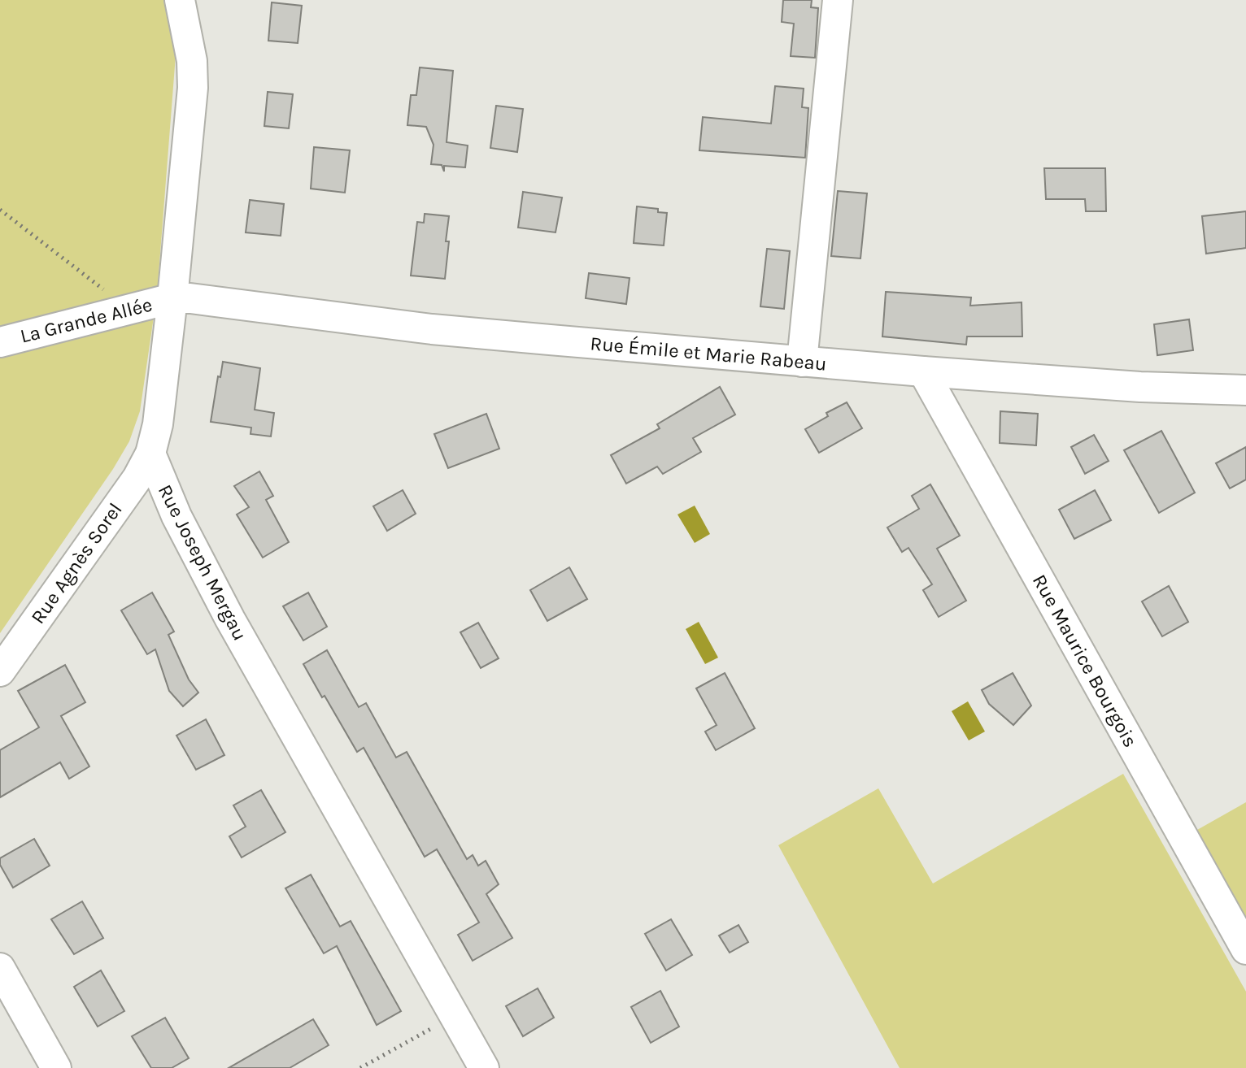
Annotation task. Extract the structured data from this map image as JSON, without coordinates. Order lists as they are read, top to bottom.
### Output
{
  "streets": {
    "street": [
      "La Grande Allée",
      "Rue Émile et Marie Rabeau",
      "Rue Joseph Mergau",
      "Rue Agnès Sorel",
      "Rue Maurice Bourgois"
    ]
  },
  "crossings": [
    ["La Grande Allée", "Rue Émile et Marie Rabeau"],
    ["Rue Émile et Marie Rabeau", "Rue Maurice Bourgois"],
    ["Rue Joseph Mergau", "Rue Agnès Sorel"]
  ]
}
